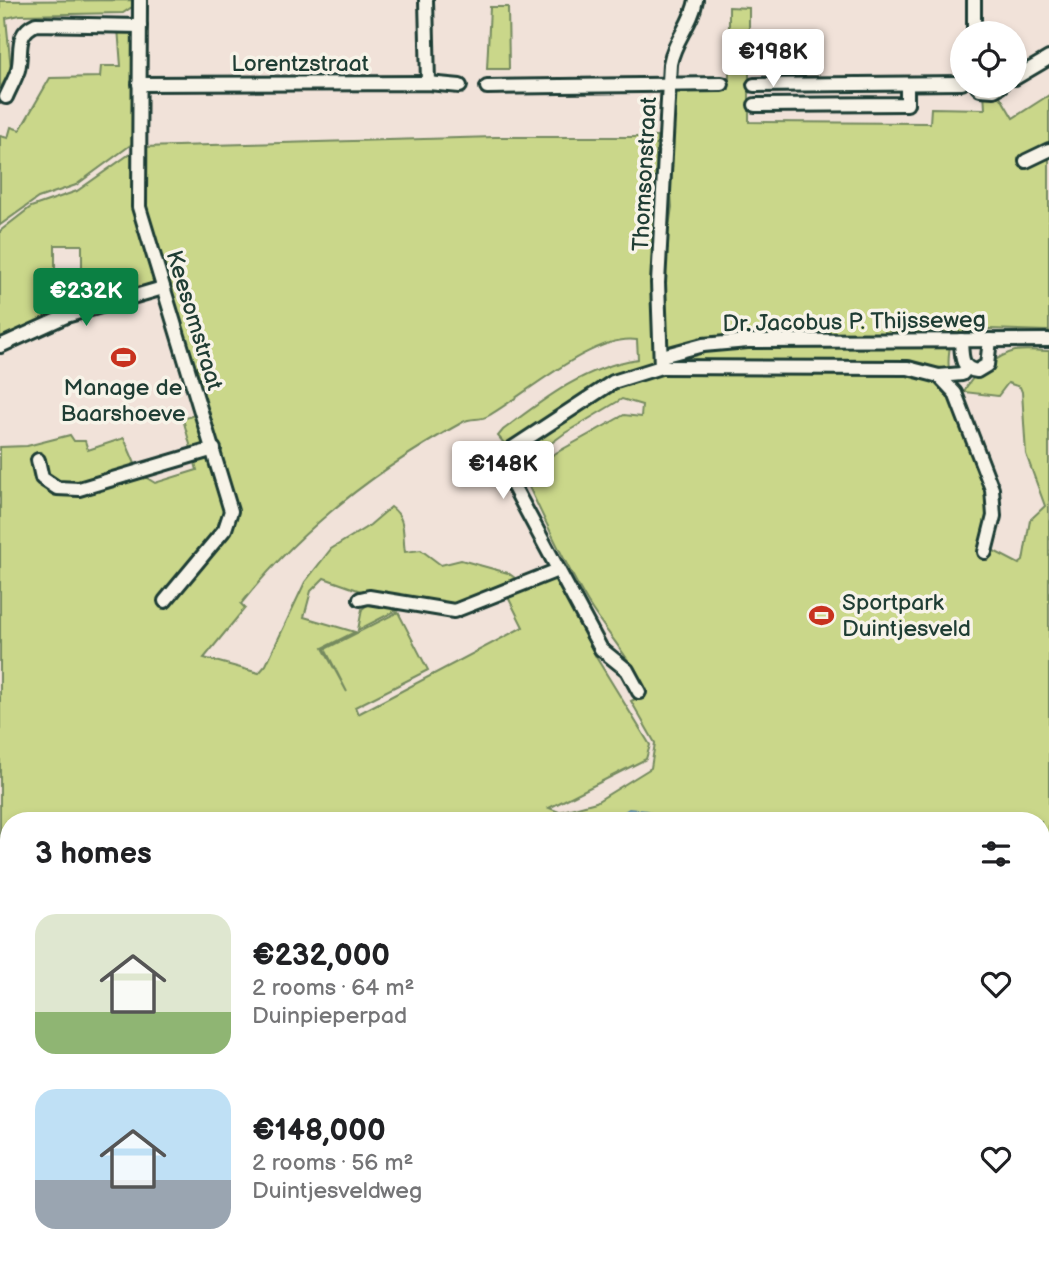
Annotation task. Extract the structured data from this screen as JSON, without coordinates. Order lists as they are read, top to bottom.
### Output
{
  "streets": {
    "street": [
      "Lorentzstraat",
      "Thomsonstraat",
      "Keesomstraat",
      "Dr. Jacobus P. Thijsseweg"
    ]
  },
  "crossings": [
    ["Lorentzstraat", "Keesomstraat"],
    ["Thomsonstraat", "Dr. Jacobus P. Thijsseweg"]
  ],
  "places": {
    "sports": ["Manage de Baarshoeve", "Sportpark Duintjesveld"]
  },
  "page": {
    "price": ["€198K", "€232K", "€148K"],
    "heading": "3 homes",
    "list": [
      {
        "name": "€232,000",
        "note": "2 rooms · 64 m² · Duinpieperpad"
      },
      {
        "name": "€148,000",
        "note": "2 rooms · 56 m² · Duintjesveldweg"
      }
    ]
  }
}
